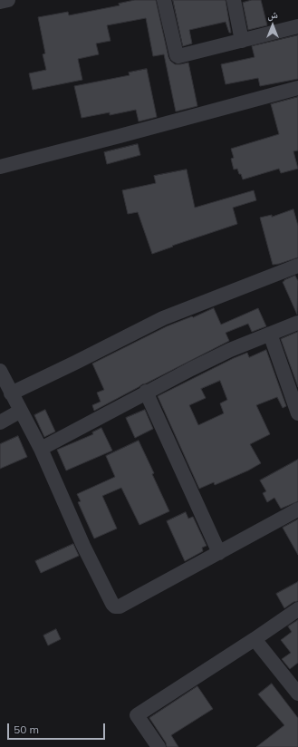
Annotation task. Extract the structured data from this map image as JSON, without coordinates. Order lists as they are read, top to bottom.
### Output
{
  "scale_bar": "50 m",
  "north": "top"
}
